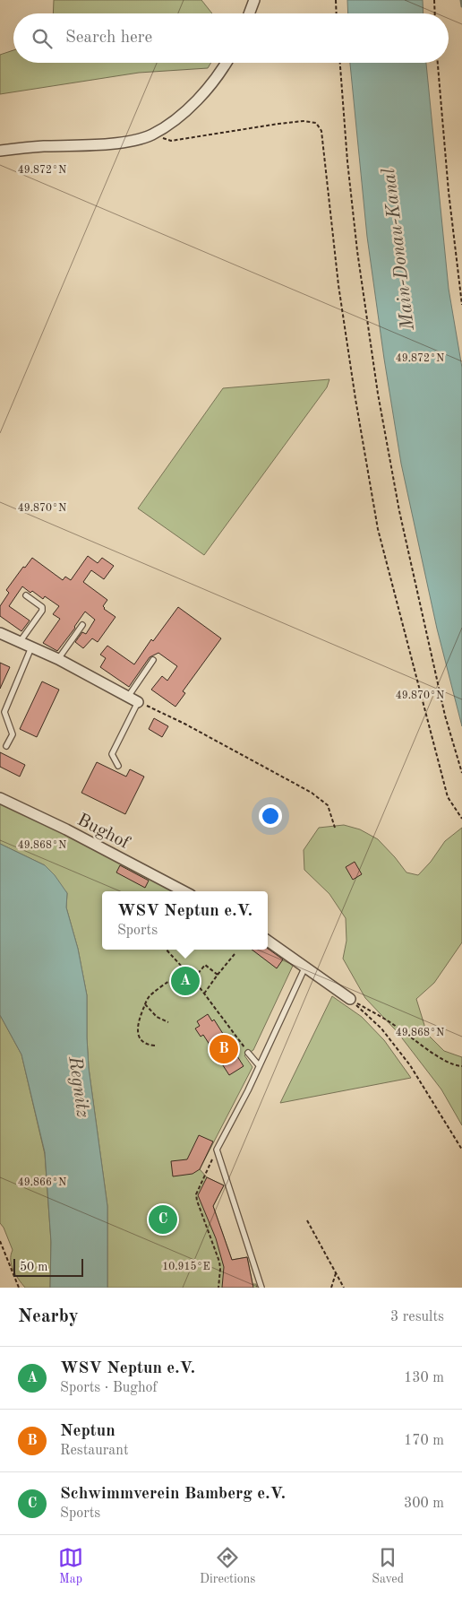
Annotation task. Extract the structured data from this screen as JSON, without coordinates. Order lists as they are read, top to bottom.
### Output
{
  "streets": {
    "street": ["Bughof"]
  },
  "water": ["Main-Donau-Kanal", "Regnitz"],
  "scale_bar": "50 m",
  "page": {
    "search": "Search here",
    "popup": ["WSV Neptun e.V.", "Sports"],
    "pins": ["A", "B", "C"],
    "scale": "50 m",
    "heading": ["Nearby", "3 results"],
    "list": [
      {
        "mark": "A",
        "name": "WSV Neptun e.V.",
        "note": "Sports · Bughof",
        "value": "130 m"
      },
      {
        "mark": "B",
        "name": "Neptun",
        "note": "Restaurant",
        "value": "170 m"
      },
      {
        "mark": "C",
        "name": "Schwimmverein Bamberg e.V.",
        "note": "Sports",
        "value": "300 m"
      }
    ],
    "nav": ["Map", "Directions", "Saved"]
  },
  "coordinates": [
    "49.872°N",
    "49.870°N",
    "49.868°N",
    "49.866°N",
    "10.915°E"
  ]
}
